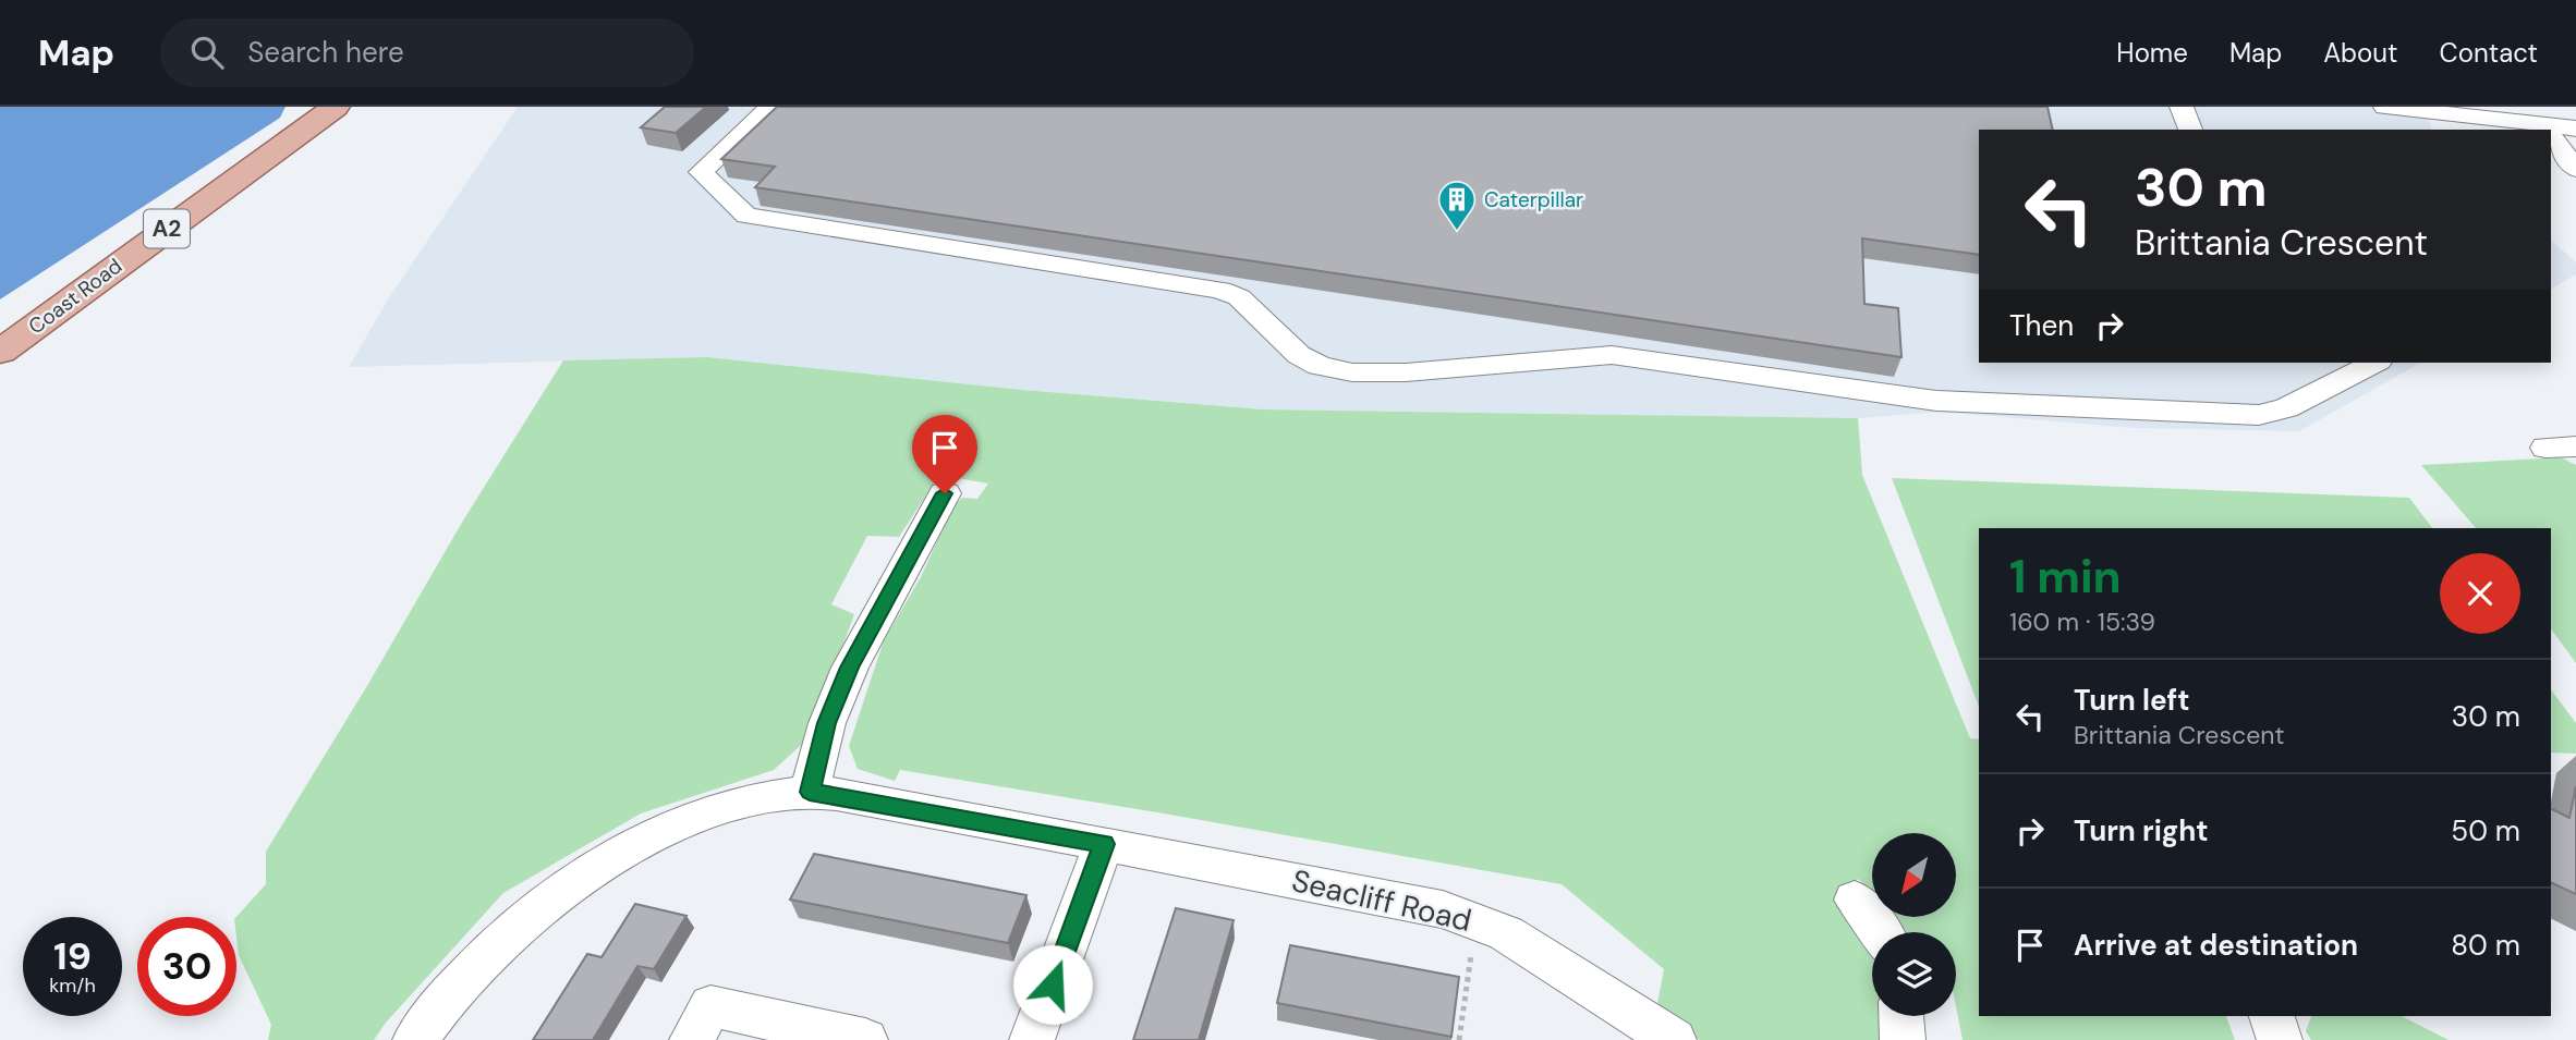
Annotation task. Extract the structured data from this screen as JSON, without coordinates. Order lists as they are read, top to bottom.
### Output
{
  "streets": {
    "main road": ["A2", "Coast Road"],
    "street": ["Seacliff Road"]
  },
  "places": {
    "building": ["Caterpillar"]
  },
  "north": "bottom left",
  "page": {
    "header": "Map",
    "search": "Search here",
    "nav": [
      "Home",
      "Map",
      "About",
      "Contact"
    ],
    "turn": ["30 m", "Brittania Crescent"],
    "then": "Then",
    "heading": ["1 min", "160 m · 15:39"],
    "list": [
      {
        "name": "Turn left",
        "note": "Brittania Crescent",
        "value": "30 m"
      },
      {
        "name": "Turn right",
        "value": "50 m"
      },
      {
        "name": "Arrive at destination",
        "value": "80 m"
      }
    ],
    "speed": "19 km/h",
    "limit": "30"
  }
}
